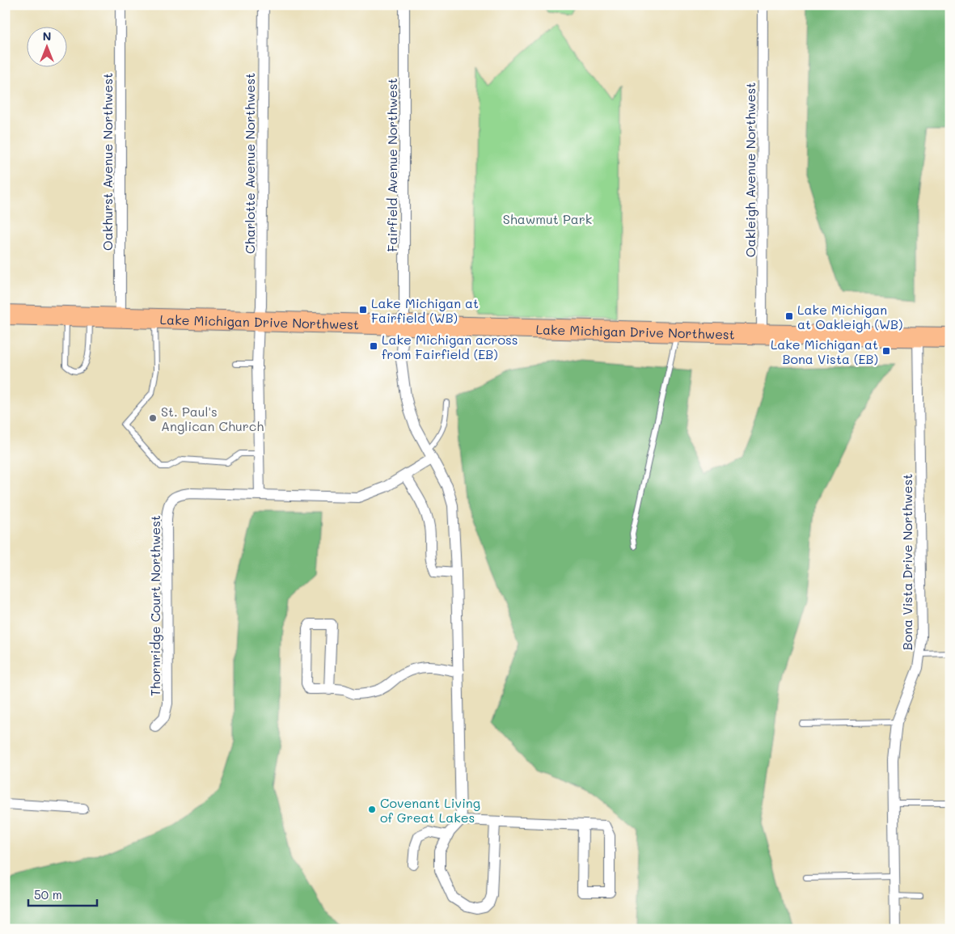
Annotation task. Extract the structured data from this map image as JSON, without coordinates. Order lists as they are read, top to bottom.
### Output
{
  "streets": {
    "highway": ["Lake Michigan Drive Northwest"],
    "street": [
      "Oakhurst Avenue Northwest",
      "Charlotte Avenue Northwest",
      "Fairfield Avenue Northwest",
      "Oakleigh Avenue Northwest",
      "Bona Vista Drive Northwest",
      "Thornridge Court Northwest"
    ]
  },
  "crossings": [
    ["Oakhurst Avenue Northwest", "Lake Michigan Drive Northwest"],
    ["Charlotte Avenue Northwest", "Lake Michigan Drive Northwest"],
    ["Charlotte Avenue Northwest", "Thornridge Court Northwest"],
    ["Fairfield Avenue Northwest", "Lake Michigan Drive Northwest"],
    ["Oakleigh Avenue Northwest", "Lake Michigan Drive Northwest"],
    ["Lake Michigan Drive Northwest", "Bona Vista Drive Northwest"]
  ],
  "parks": ["Shawmut Park"],
  "places": {
    "transit": [
      "Lake Michigan at Fairfield (WB)",
      "Lake Michigan at Oakleigh (WB)",
      "Lake Michigan across from Fairfield (EB)",
      "Lake Michigan at Bona Vista (EB)"
    ],
    "other": ["St. Paul's Anglican Church", "Covenant Living of Great Lakes"]
  },
  "scale_bar": "50 m",
  "north": "top"
}
